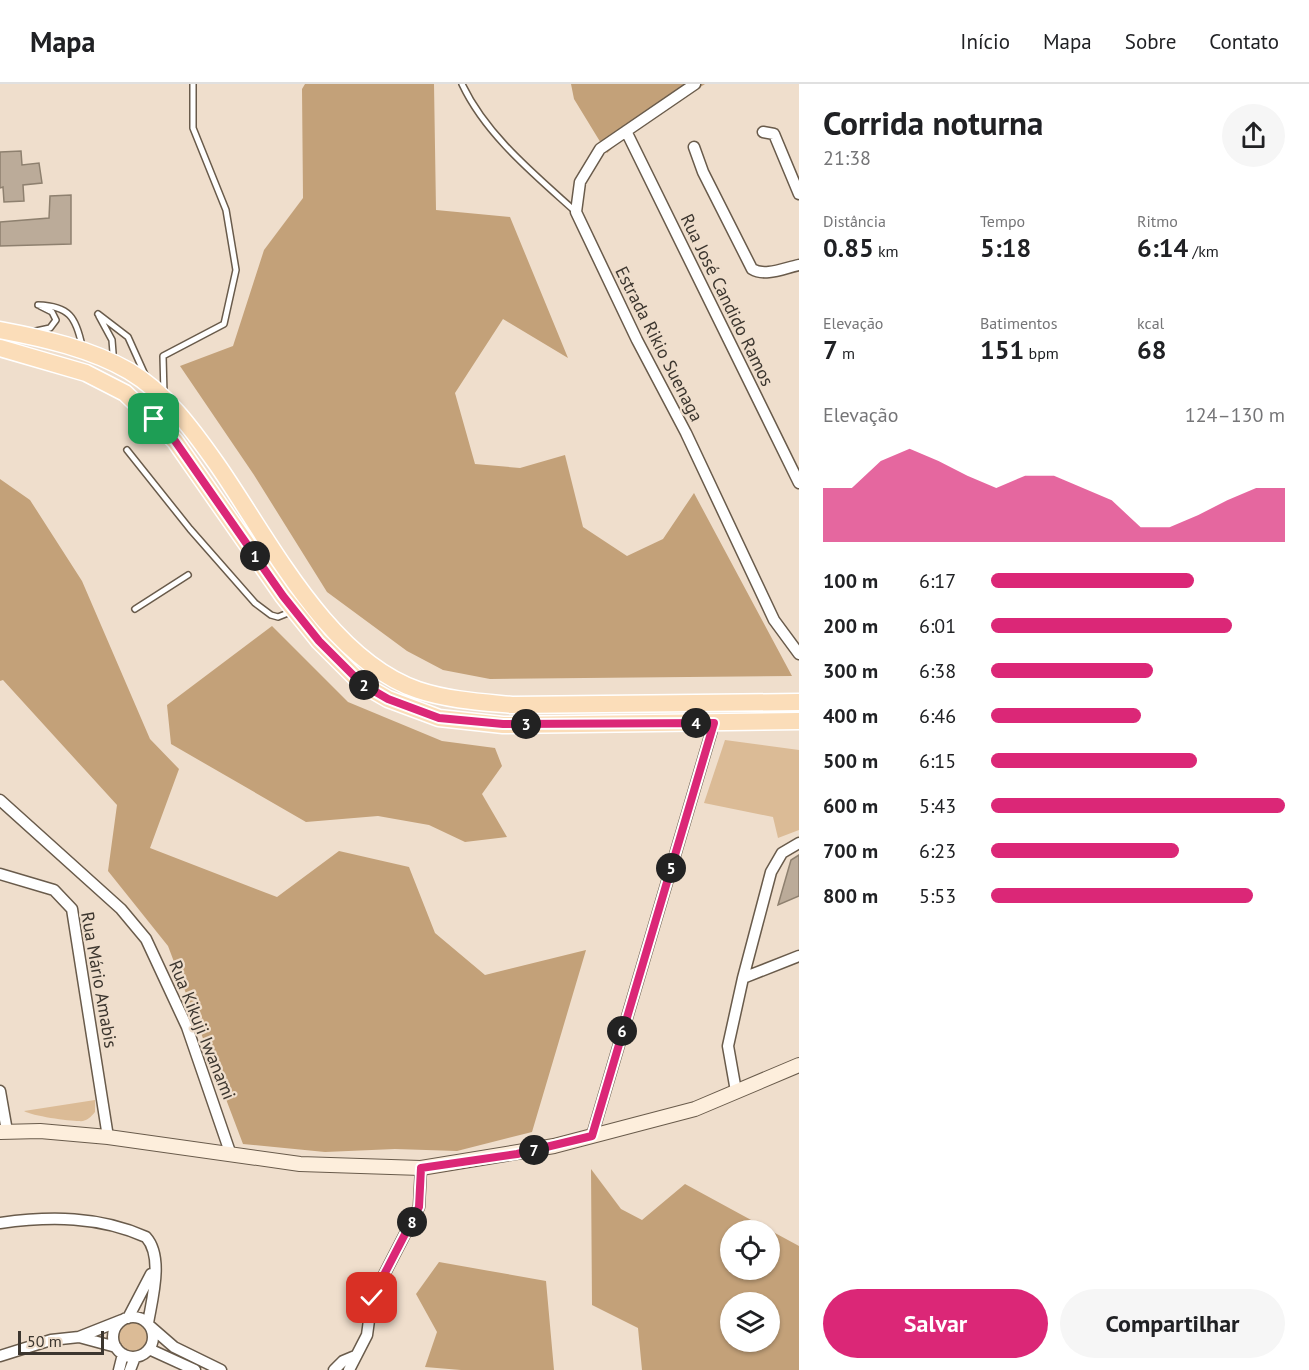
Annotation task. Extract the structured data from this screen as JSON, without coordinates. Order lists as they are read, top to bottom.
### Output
{
  "streets": {
    "street": [
      "Rua José Candido Ramos",
      "Estrada Rikio Suenaga",
      "Rua Mário Amabis",
      "Rua Kikuji Iwanami"
    ]
  },
  "scale_bar": "50 m",
  "page": {
    "header": "Mapa",
    "nav": [
      "Início",
      "Mapa",
      "Sobre",
      "Contato"
    ],
    "heading": ["Corrida noturna", "21:38"],
    "stats": [
      ["Distância", "0.85 km"],
      ["Tempo", "5:18"],
      ["Ritmo", "6:14 /km"],
      ["Elevação", "7 m"],
      ["Batimentos", "151 bpm"],
      ["kcal", "68"]
    ],
    "chart": ["Elevação", "124–130 m"],
    "pins": [
      "1",
      "2",
      "4",
      "3",
      "5",
      "6",
      "7",
      "8"
    ],
    "list": [
      {
        "name": "100 m",
        "note": "6:17"
      },
      {
        "name": "200 m",
        "note": "6:01"
      },
      {
        "name": "300 m",
        "note": "6:38"
      },
      {
        "name": "400 m",
        "note": "6:46"
      },
      {
        "name": "500 m",
        "note": "6:15"
      },
      {
        "name": "600 m",
        "note": "5:43"
      },
      {
        "name": "700 m",
        "note": "6:23"
      },
      {
        "name": "800 m",
        "note": "5:53"
      }
    ],
    "buttons": ["Salvar", "Compartilhar"],
    "scale": "50 m"
  }
}
